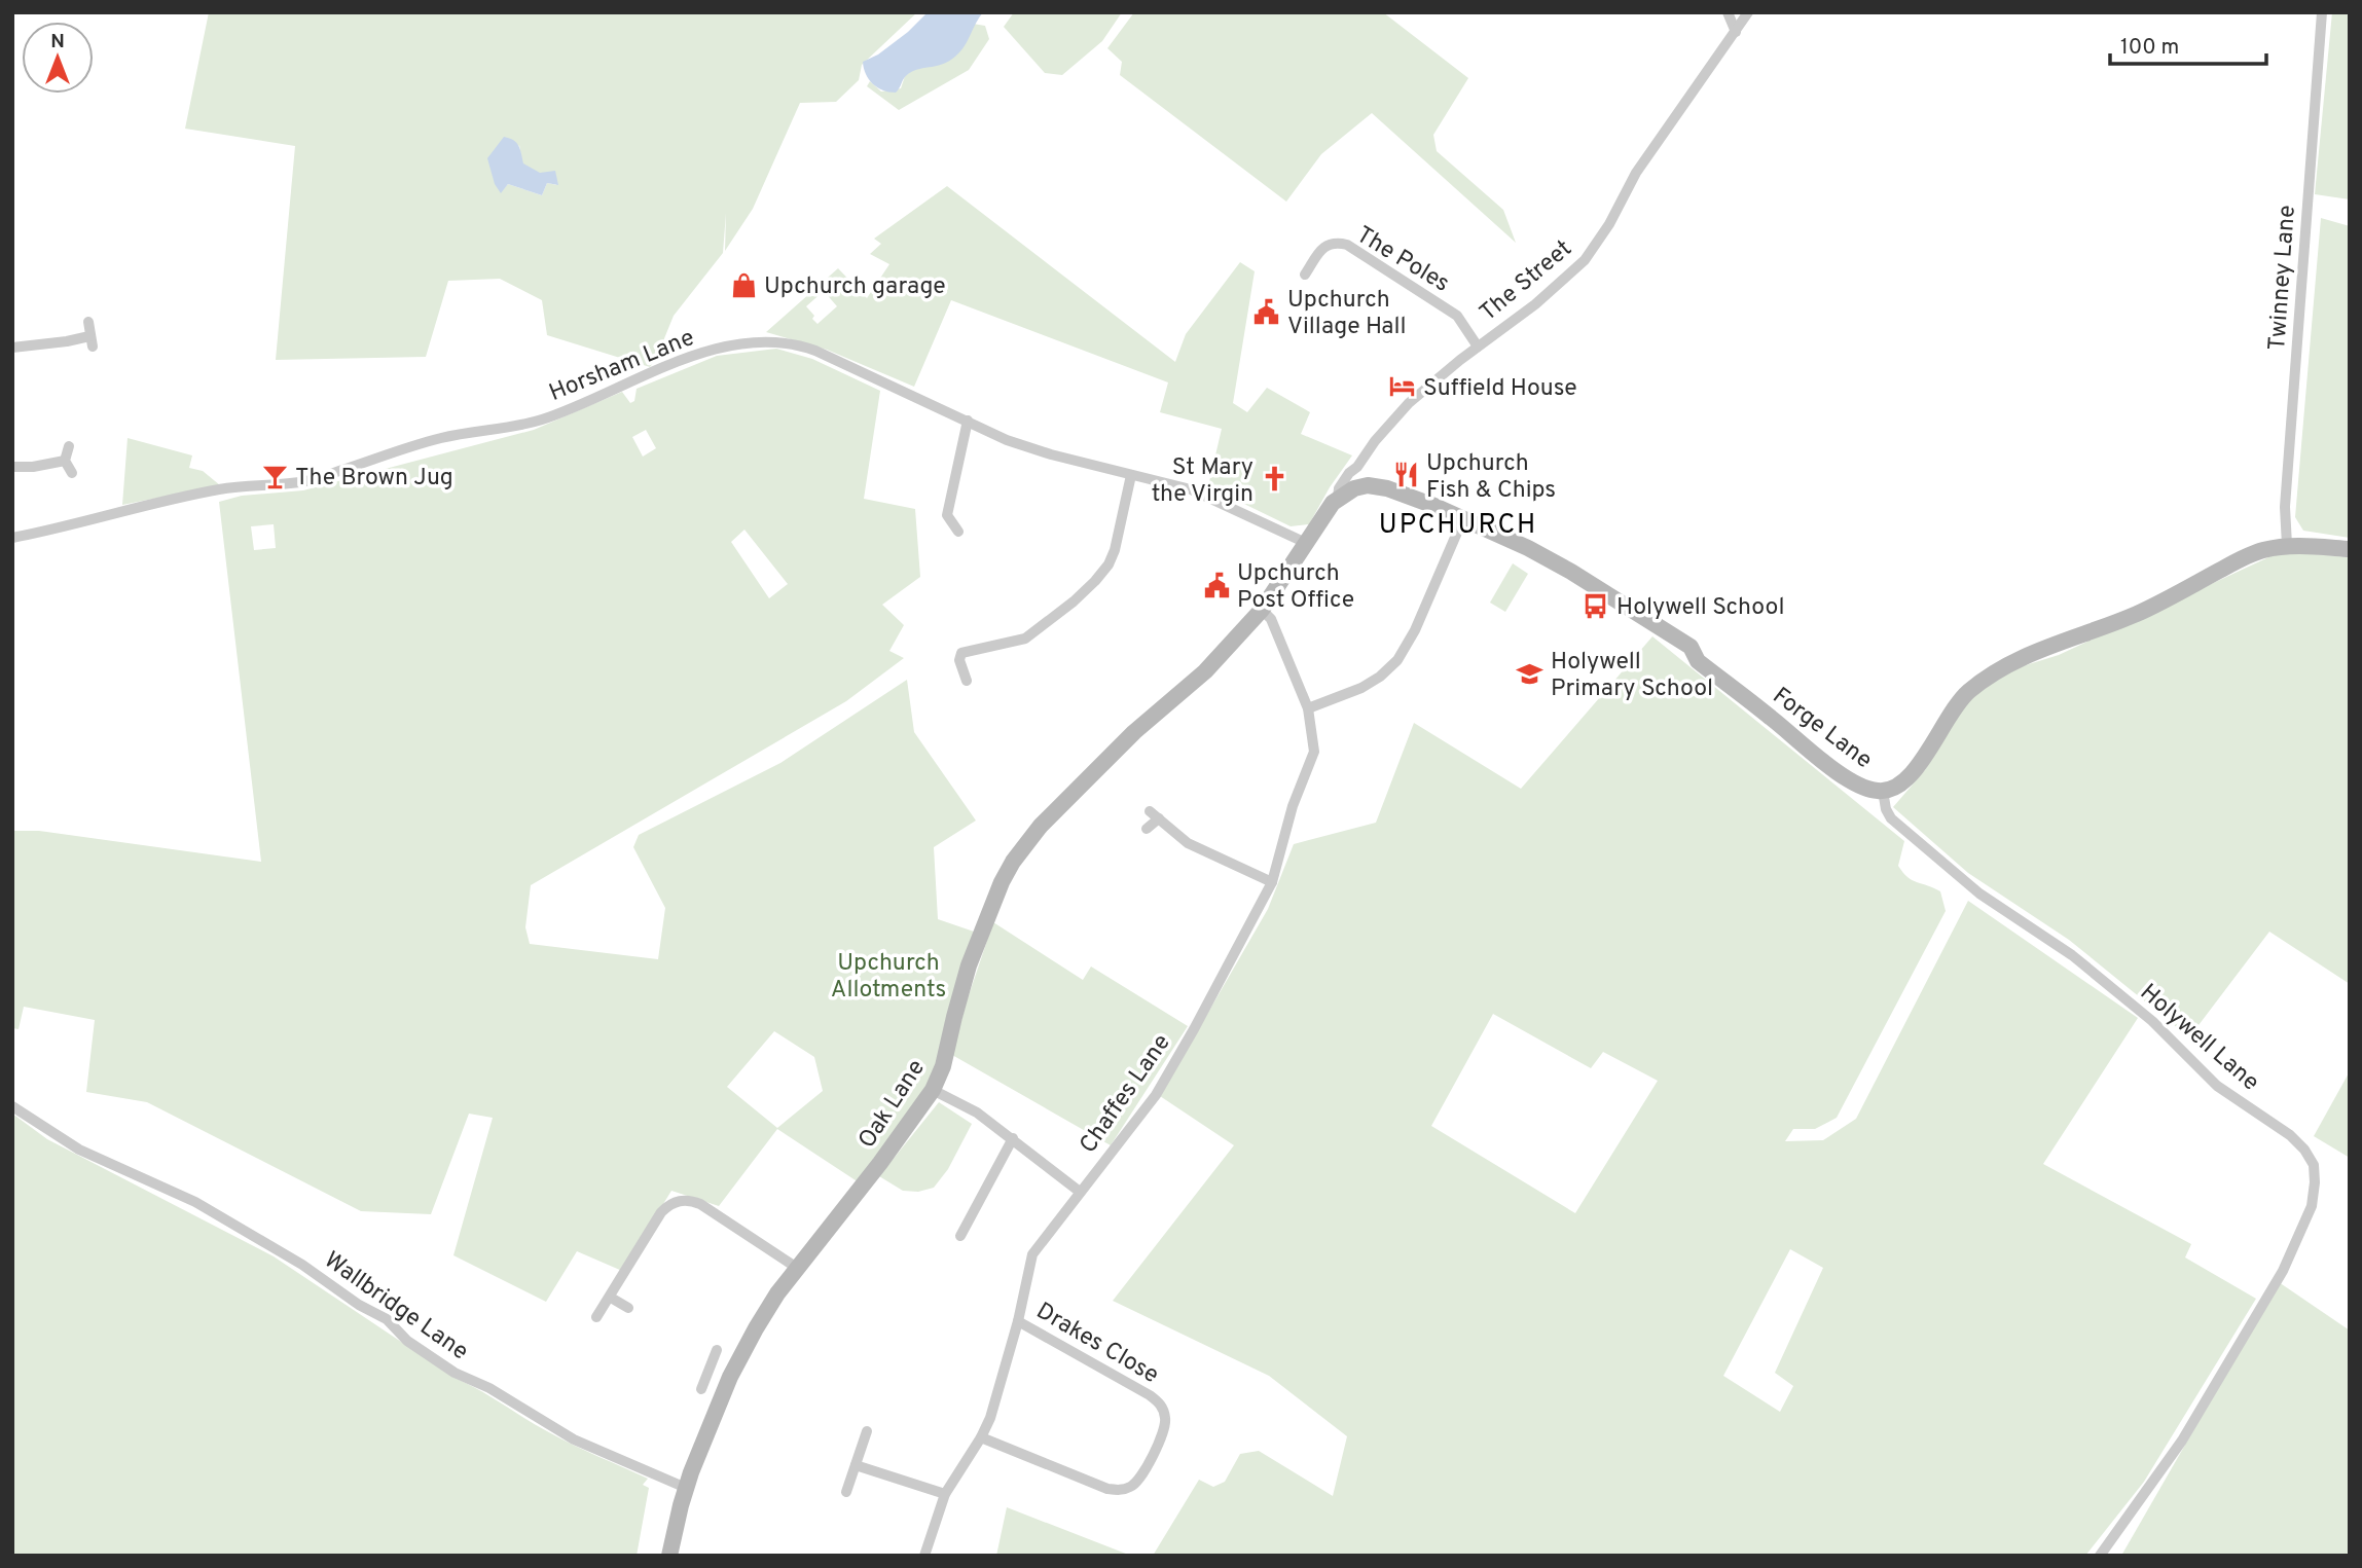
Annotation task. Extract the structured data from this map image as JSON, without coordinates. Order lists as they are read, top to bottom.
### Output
{
  "streets": {
    "street": [
      "The Poles",
      "Twinney Lane",
      "The Street",
      "Horsham Lane",
      "Forge Lane",
      "Holywell Lane",
      "Chaffes Lane",
      "Oak Lane",
      "Wallbridge Lane",
      "Drakes Close"
    ]
  },
  "crossings": [
    ["The Poles", "The Street"],
    ["Twinney Lane", "Forge Lane"],
    ["The Street", "Oak Lane"],
    ["Horsham Lane", "Oak Lane"],
    ["Forge Lane", "Holywell Lane"],
    ["Forge Lane", "Oak Lane"],
    ["Chaffes Lane", "Oak Lane"],
    ["Chaffes Lane", "Drakes Close"],
    ["Oak Lane", "Wallbridge Lane"]
  ],
  "districts": ["UPCHURCH"],
  "parks": ["Upchurch Allotments"],
  "places": {
    "shop": ["Upchurch garage"],
    "public building": ["Upchurch Village Hall", "Upchurch Post Office"],
    "hotel": ["Suffield House"],
    "restaurant": ["Upchurch Fish & Chips"],
    "bar": ["The Brown Jug"],
    "church": ["St Mary the Virgin"],
    "bus stop": ["Holywell School"],
    "school or university": ["Holywell Primary School"]
  },
  "scale_bar": "100 m",
  "north": "top"
}
